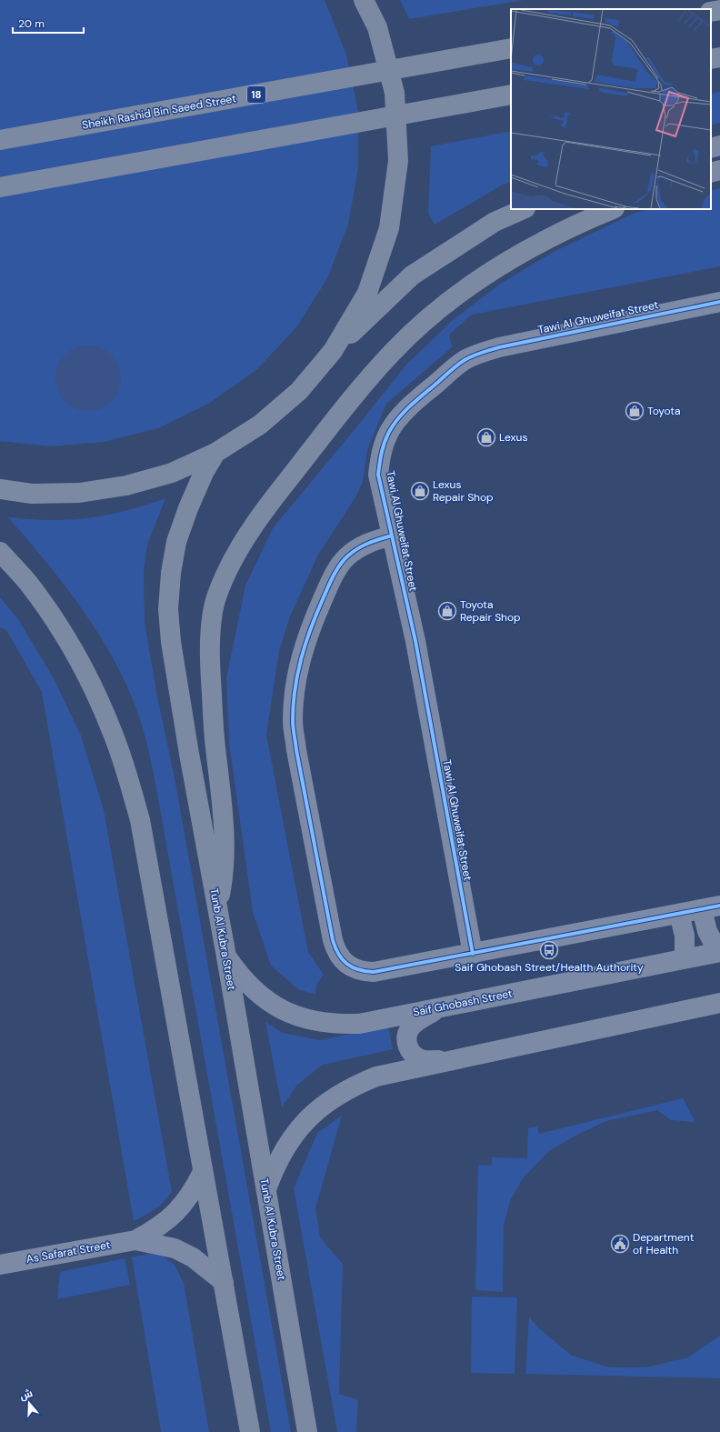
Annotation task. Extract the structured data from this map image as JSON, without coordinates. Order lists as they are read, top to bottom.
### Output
{
  "streets": {
    "main road": ["18", "Sheikh Rashid Bin Saeed Street", "Tunb Al Kubra Street"],
    "street": ["Tawi Al Ghuweifat Street", "Saif Ghobash Street", "As Safarat Street"]
  },
  "crossings": [
    ["Tunb Al Kubra Street", "Saif Ghobash Street"]
  ],
  "places": {
    "shop": [
      "Toyota",
      "Lexus",
      "Lexus Repair Shop",
      "Toyota Repair Shop"
    ],
    "bus stop": ["Saif Ghobash Street/Health Authority"],
    "public building": ["Department of Health"]
  },
  "scale_bar": "20 m",
  "north": "top"
}
